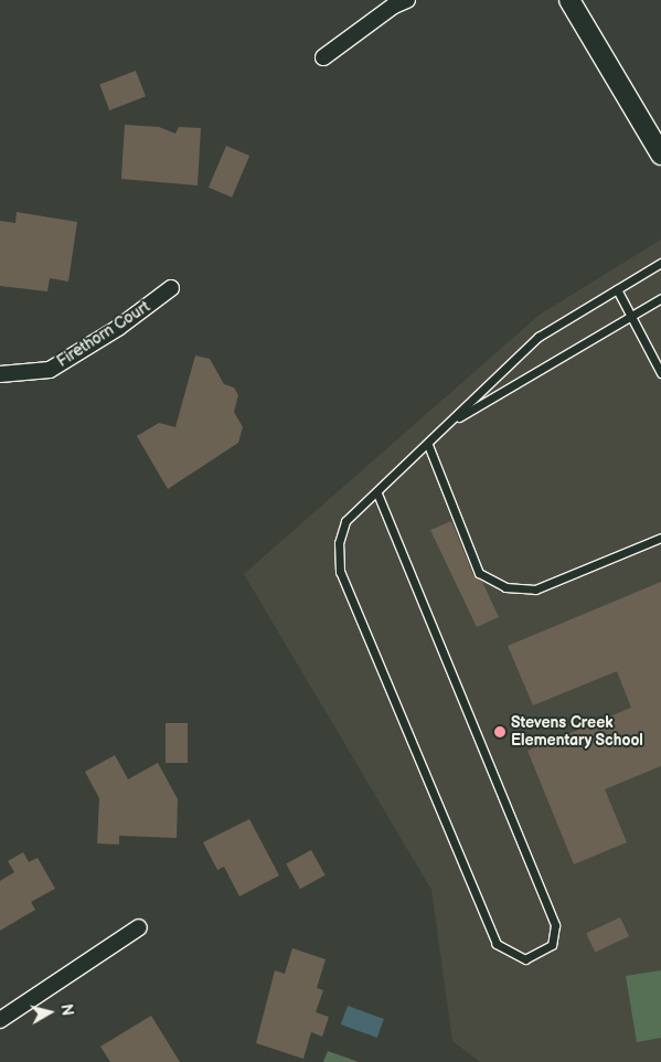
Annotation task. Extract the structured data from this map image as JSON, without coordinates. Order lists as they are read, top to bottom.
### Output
{
  "streets": {
    "street": ["Firethorn Court"]
  },
  "places": ["Stevens Creek Elementary School"],
  "north": "right"
}
